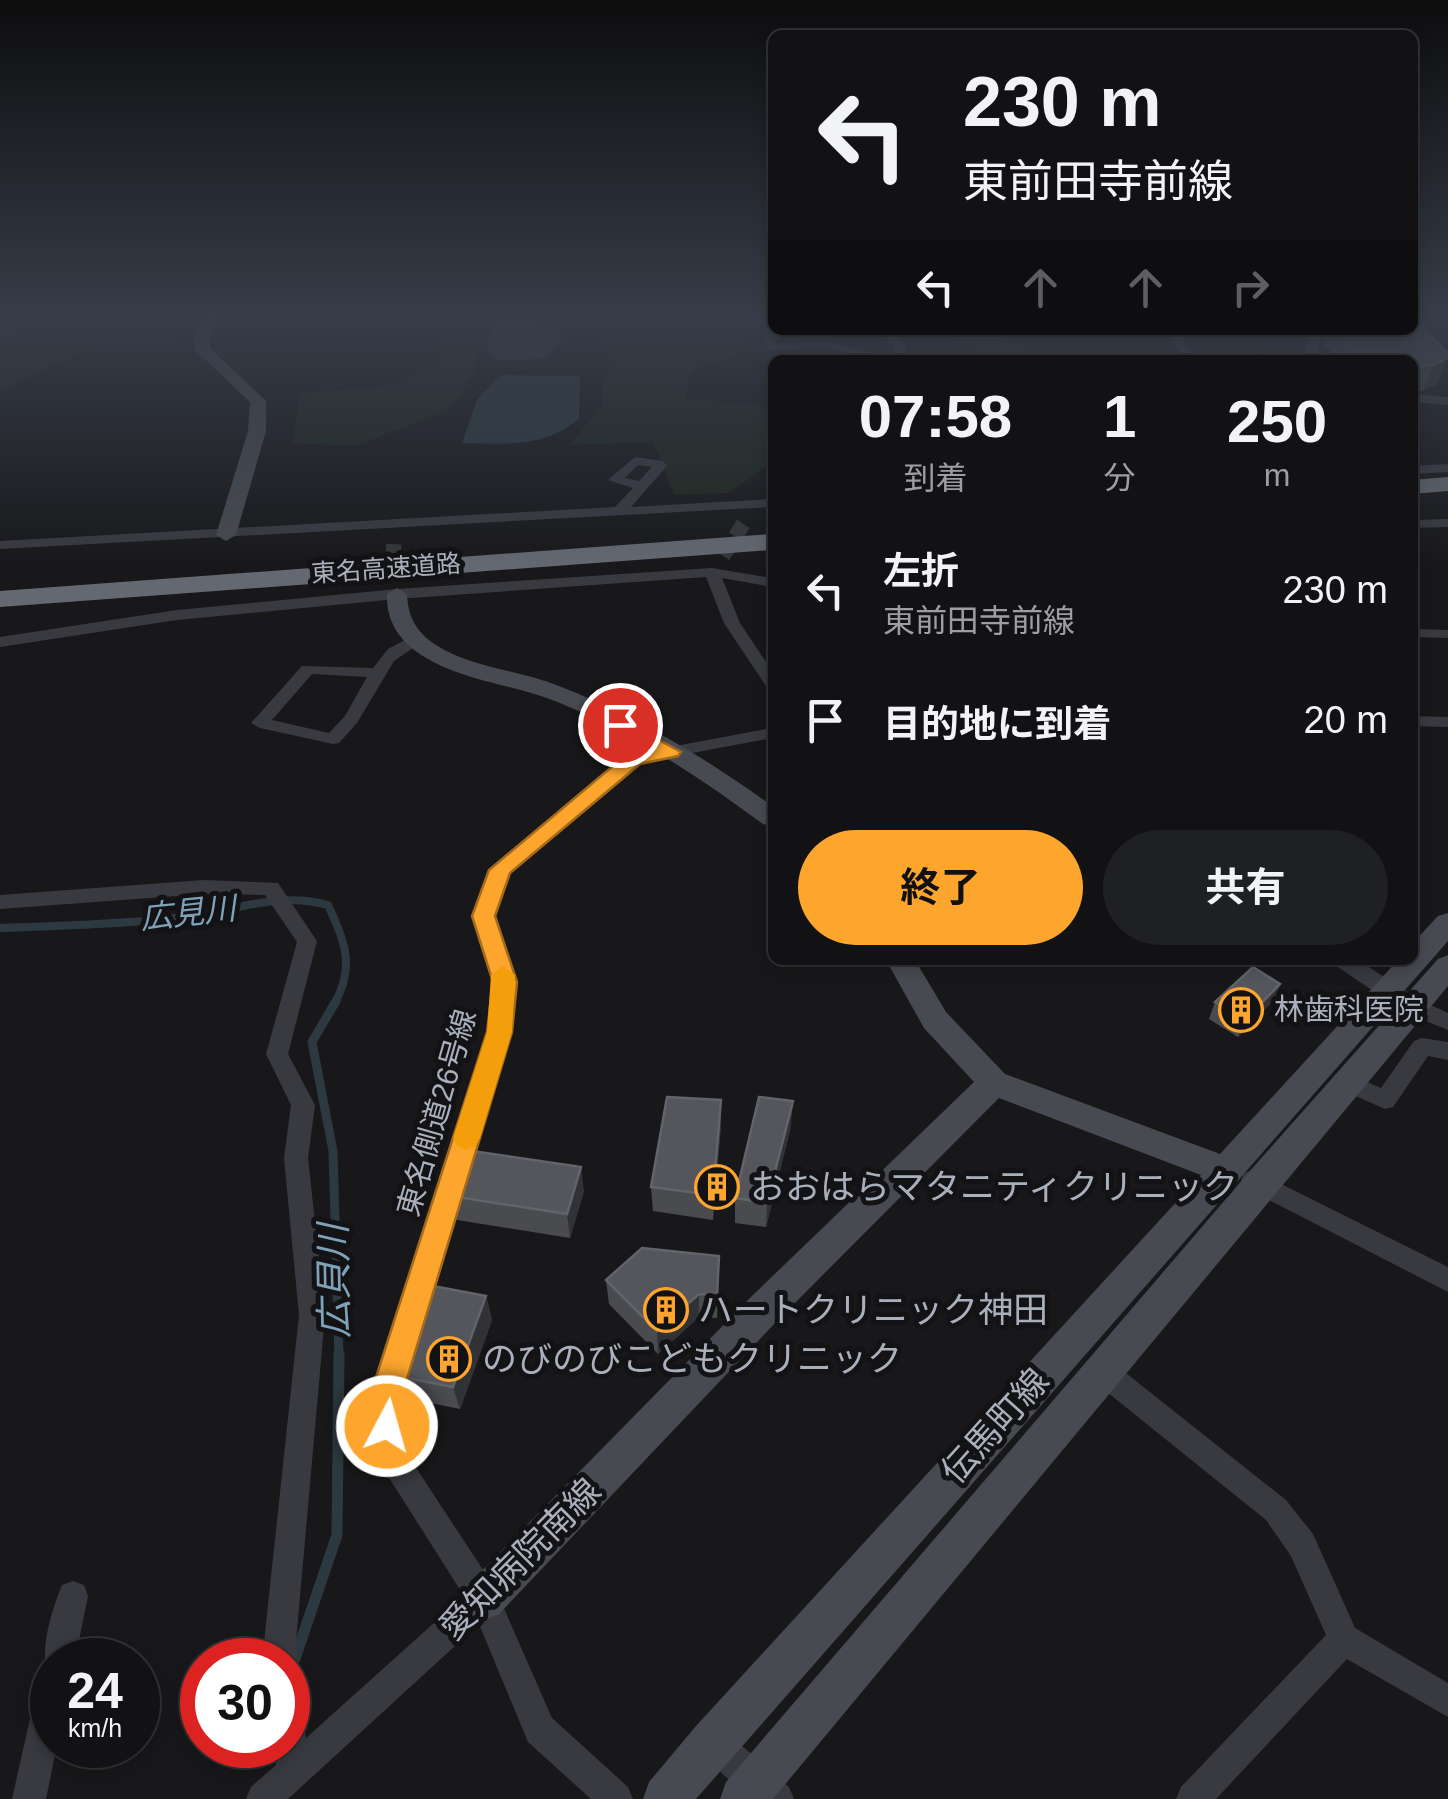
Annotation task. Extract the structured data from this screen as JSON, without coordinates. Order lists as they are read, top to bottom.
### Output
{
  "streets": {
    "highway": ["東名高速道路"],
    "street": ["東名側道26号線", "伝馬町線", "愛知病院南線"]
  },
  "crossings": [
    ["東名側道26号線", "愛知病院南線"]
  ],
  "water": ["広見川", "広貝川"],
  "places": {
    "building": [
      "林歯科医院",
      "おおはらマタニティクリニック",
      "ハートクリニック神田",
      "のびのびこどもクリニック"
    ]
  },
  "page": {
    "turn": ["230 m", "東前田寺前線"],
    "eta": [
      "07:58",
      "到着",
      "1",
      "分",
      "250",
      "m"
    ],
    "list": [
      {
        "name": "左折",
        "note": "東前田寺前線",
        "value": "230 m"
      },
      {
        "name": "目的地に到着",
        "value": "20 m"
      }
    ],
    "buttons": ["終了", "共有"],
    "speed": "24 km/h",
    "limit": "30"
  }
}
